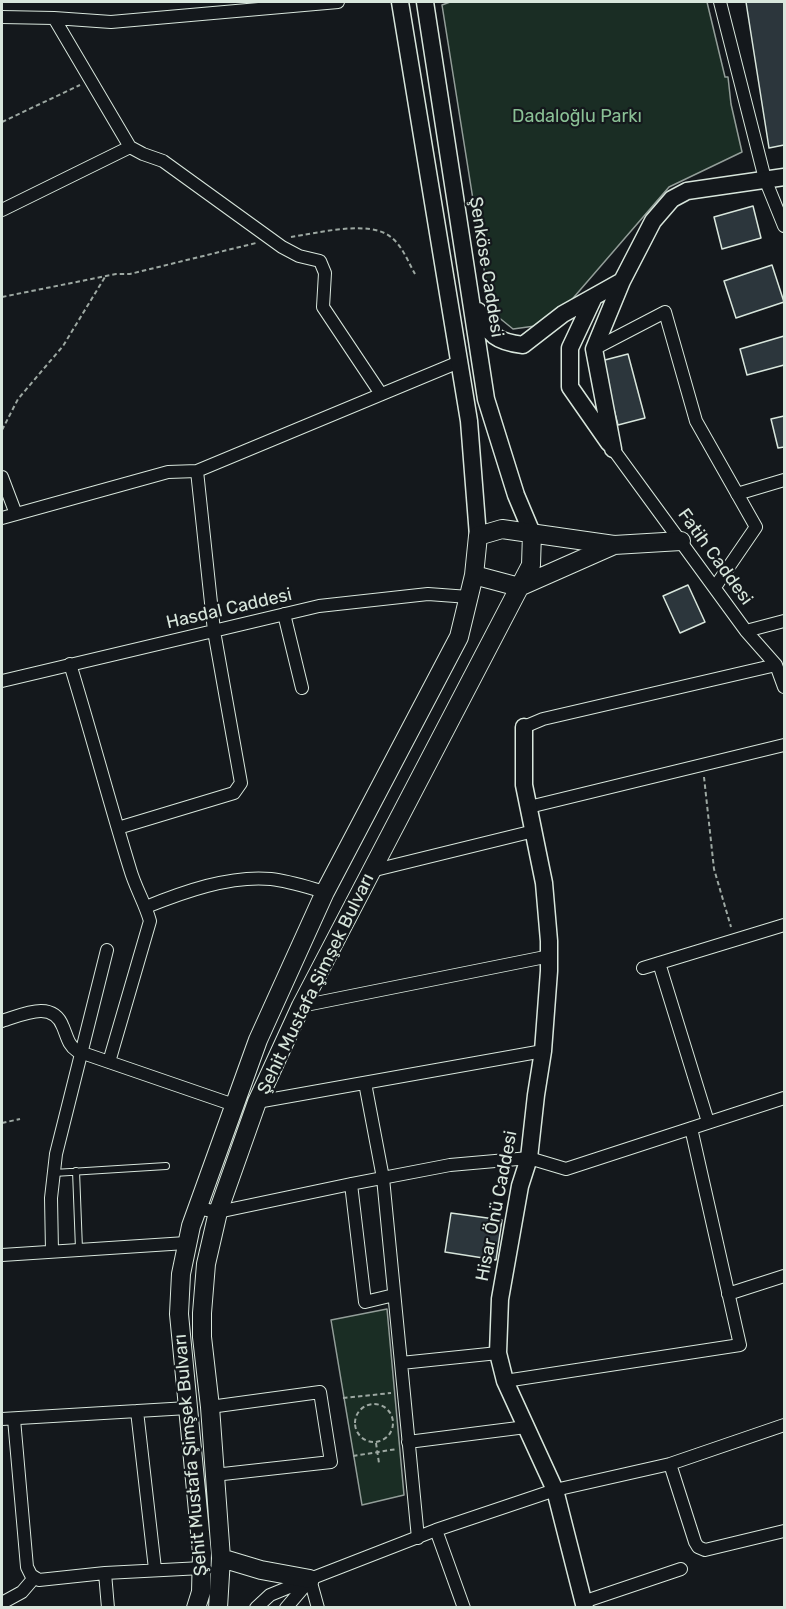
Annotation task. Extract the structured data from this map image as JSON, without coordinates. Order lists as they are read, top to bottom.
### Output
{
  "streets": {
    "main road": ["Şenköse Caddesi", "Şehit Mustafa Şimşek Bulvarı", "Hisar Önü Caddesi"],
    "street": ["Fatih Caddesi", "Hasdal Caddesi"]
  },
  "crossings": [
    ["Şenköse Caddesi", "Şehit Mustafa Şimşek Bulvarı"],
    ["Hasdal Caddesi", "Şehit Mustafa Şimşek Bulvarı"]
  ],
  "parks": ["Dadaloğlu Parkı"]
}
